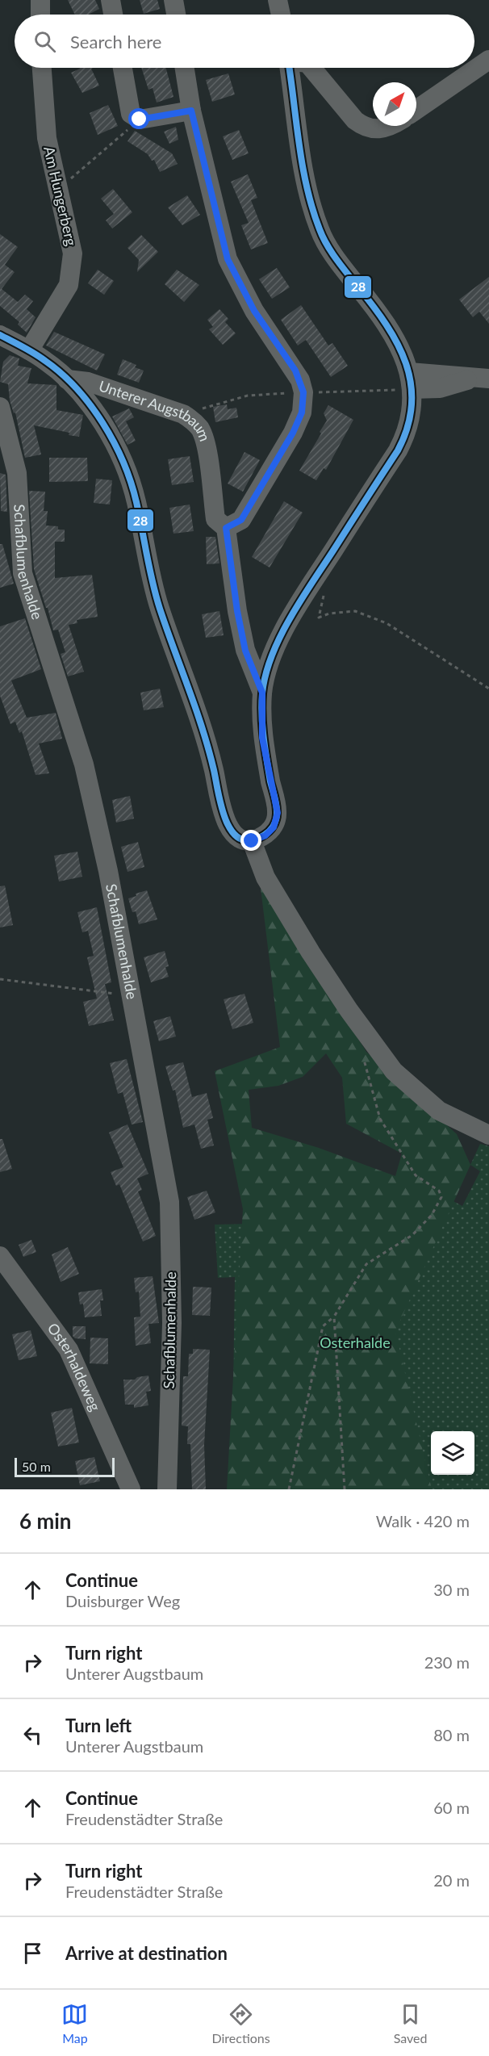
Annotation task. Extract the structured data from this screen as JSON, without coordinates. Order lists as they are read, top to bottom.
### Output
{
  "streets": {
    "street": [
      "Am Hungerberg",
      "Unterer Augstbaum",
      "Schafblumenhalde",
      "Osterhaldeweg"
    ]
  },
  "parks": ["Osterhalde"],
  "lines": ["transit line 28"],
  "scale_bar": "50 m",
  "north": "top right",
  "page": {
    "search": "Search here",
    "scale": "50 m",
    "heading": ["6 min", "Walk · 420 m"],
    "list": [
      ["Continue", "Duisburger Weg", "30 m"],
      ["Turn right", "Unterer Augstbaum", "230 m"],
      ["Turn left", "Unterer Augstbaum", "80 m"],
      ["Continue", "Freudenstädter Straße", "60 m"],
      ["Turn right", "Freudenstädter Straße", "20 m"],
      "Arrive at destination"
    ],
    "nav": ["Map", "Directions", "Saved"]
  }
}
